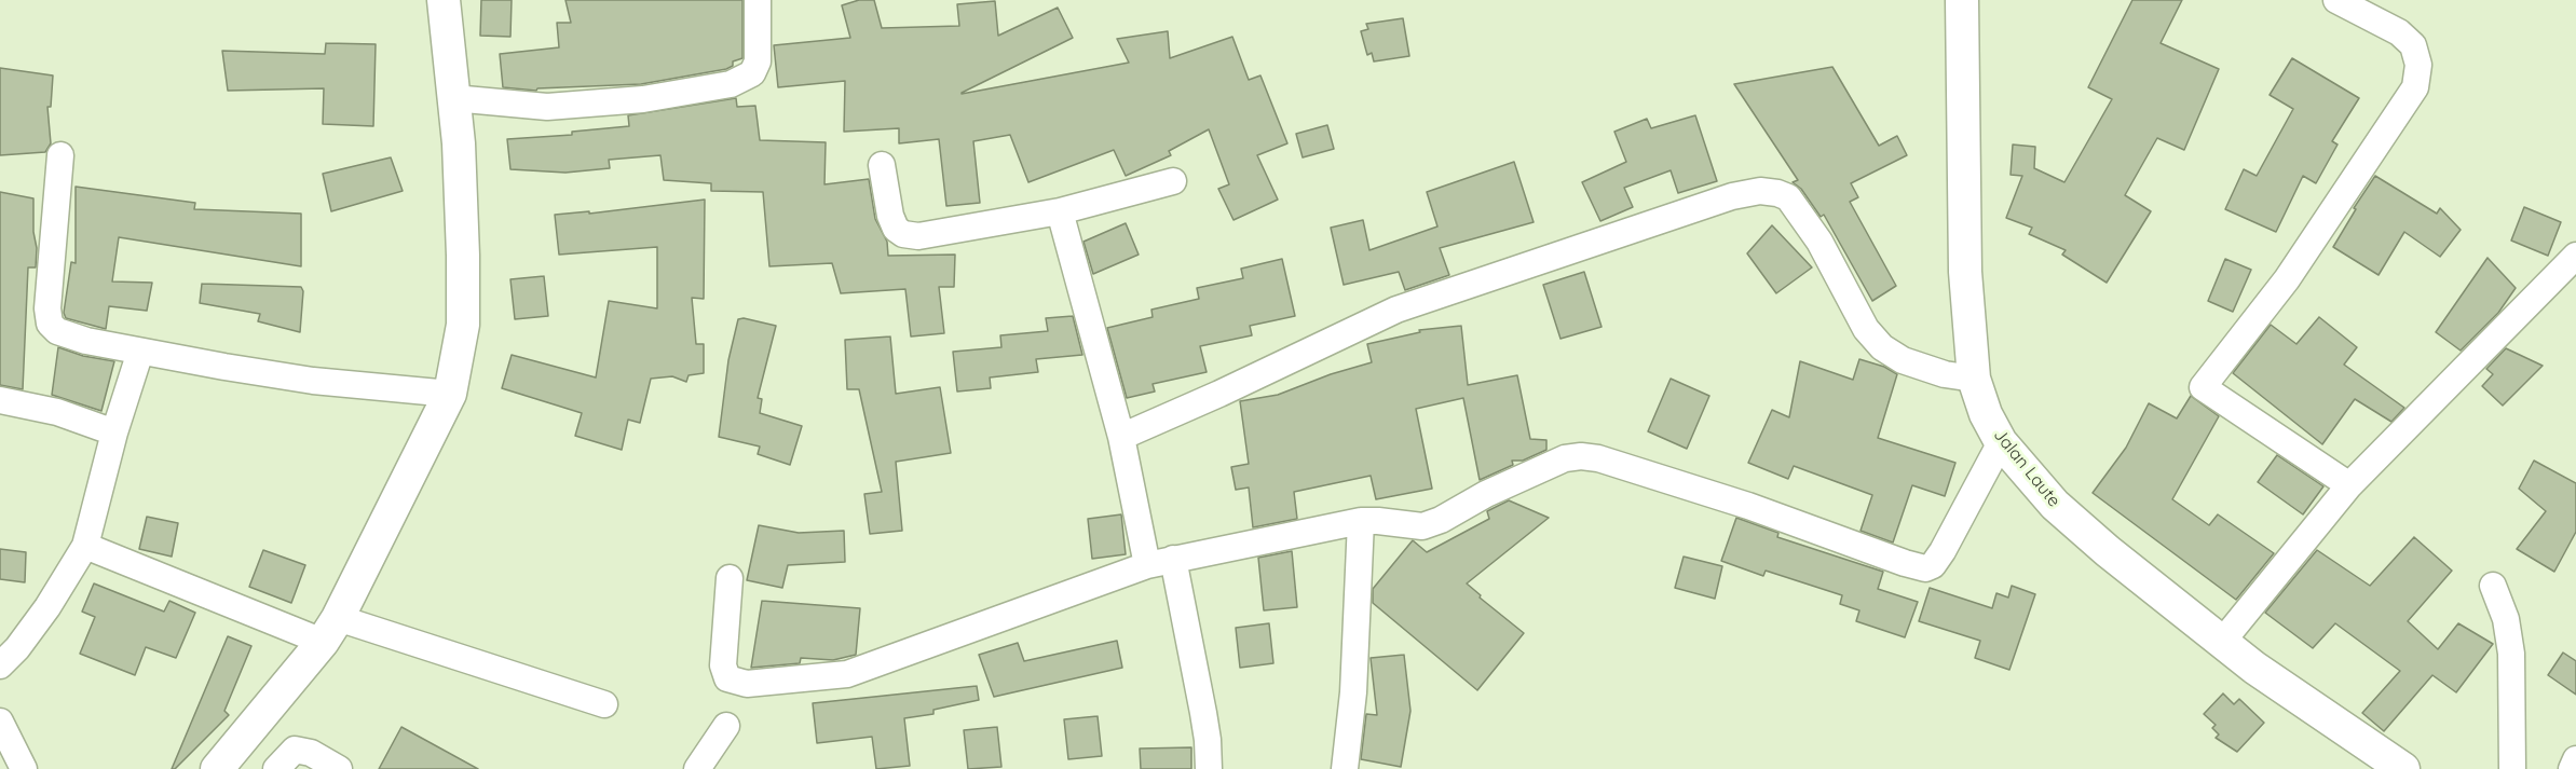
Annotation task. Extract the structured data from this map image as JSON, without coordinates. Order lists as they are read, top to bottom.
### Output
{
  "streets": {
    "street": ["Jalan Laute"]
  }
}
